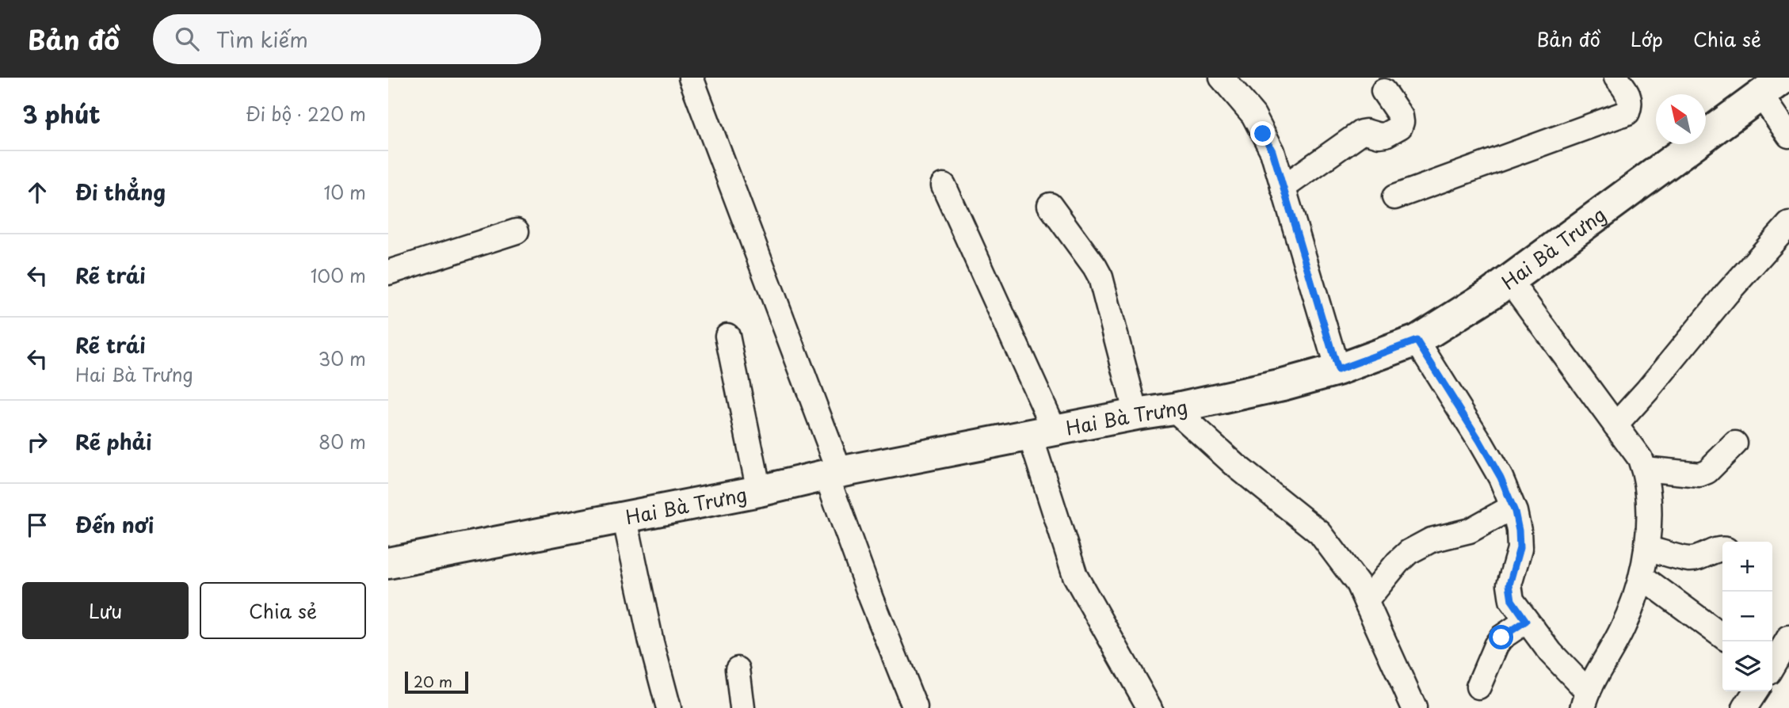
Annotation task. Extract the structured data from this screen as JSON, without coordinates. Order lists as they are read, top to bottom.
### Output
{
  "streets": {
    "street": ["Hai Bà Trưng"]
  },
  "scale_bar": "20 m",
  "north": "top left",
  "page": {
    "header": "Bản đồ",
    "search": "Tìm kiếm",
    "nav": ["Bản đồ", "Lớp", "Chia sẻ"],
    "heading": ["3 phút", "Đi bộ · 220 m"],
    "list": [
      ["Đi thẳng", "10 m"],
      ["Rẽ trái", "100 m"],
      ["Rẽ trái", "Hai Bà Trưng", "30 m"],
      ["Rẽ phải", "80 m"],
      "Đến nơi"
    ],
    "map_buttons": ["+", "−"],
    "buttons": ["Lưu", "Chia sẻ"],
    "scale": "20 m"
  }
}
